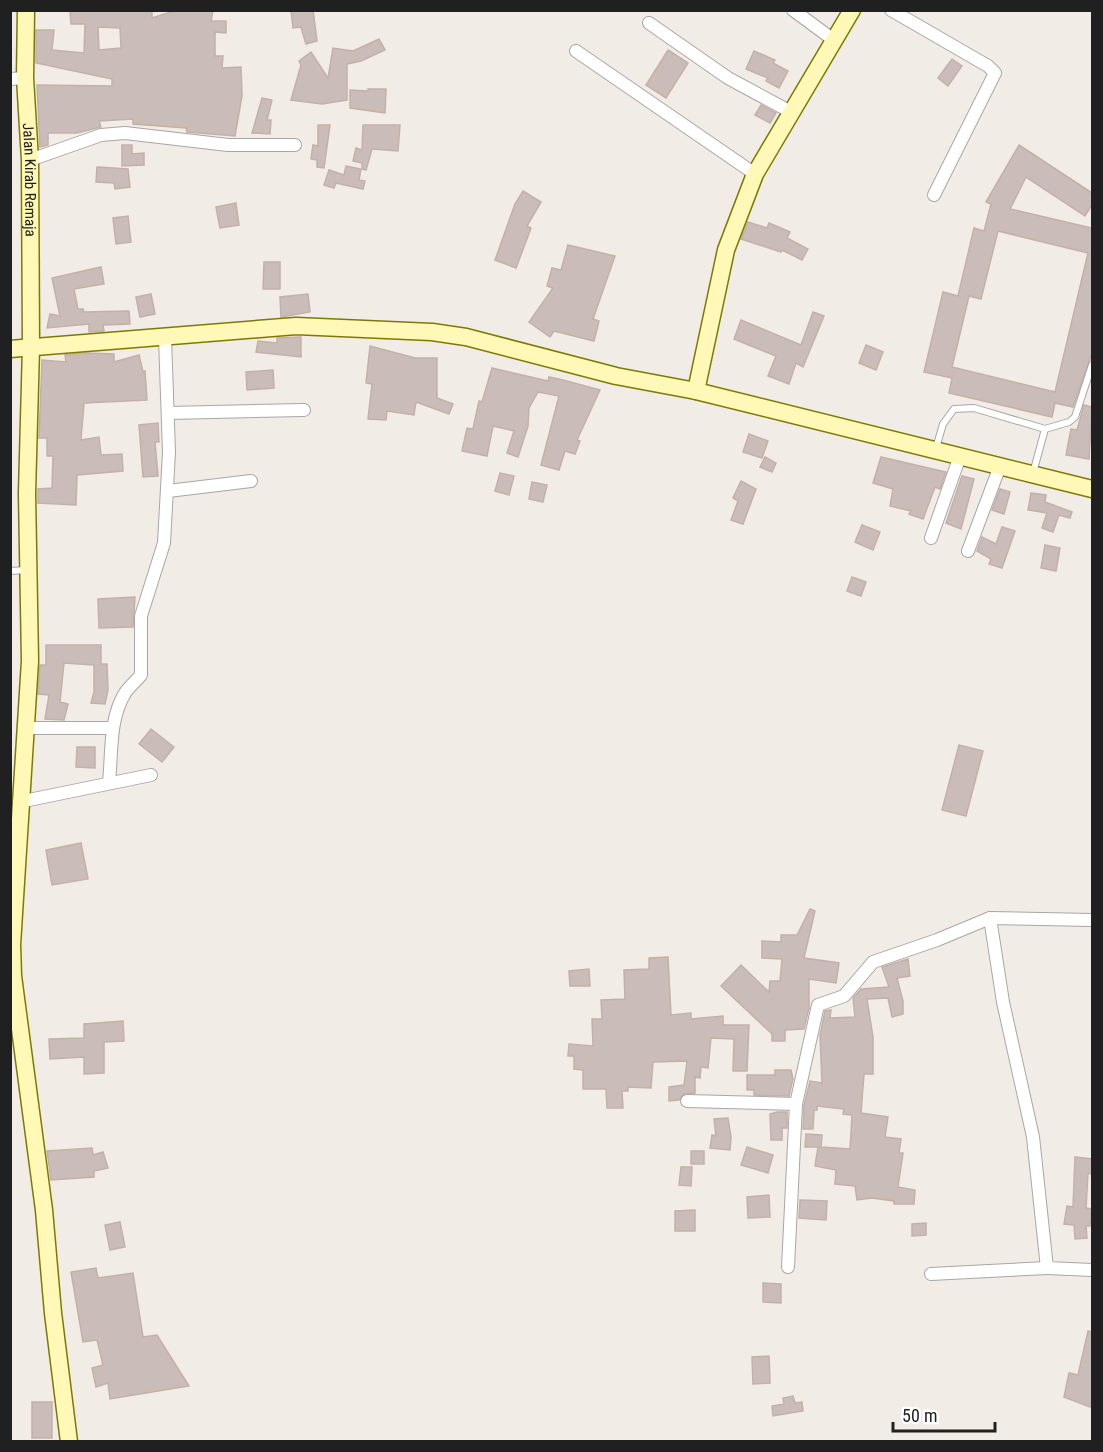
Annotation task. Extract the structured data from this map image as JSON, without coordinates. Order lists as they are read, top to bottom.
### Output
{
  "streets": {
    "street": ["Jalan Kirab Remaja"]
  },
  "scale_bar": "50 m"
}
